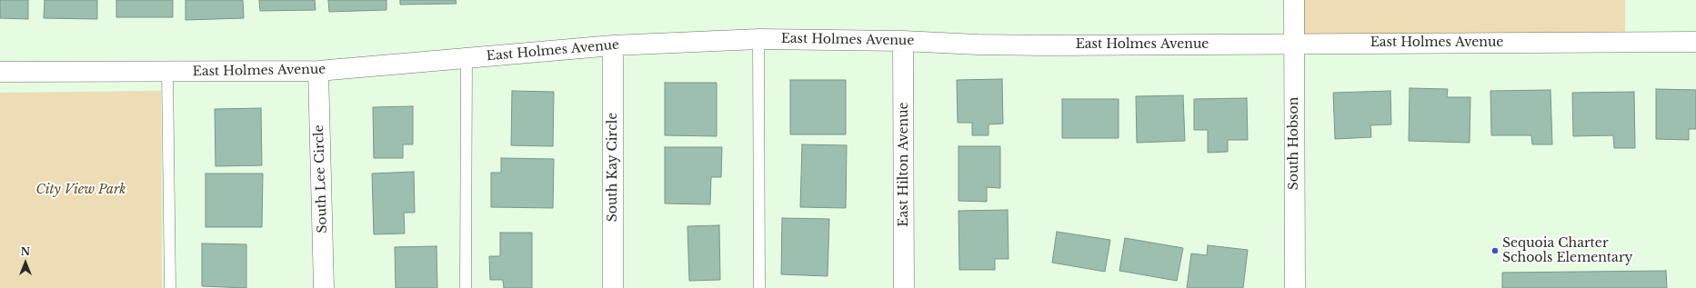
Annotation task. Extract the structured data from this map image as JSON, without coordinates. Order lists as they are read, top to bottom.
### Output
{
  "streets": {
    "street": [
      "East Holmes Avenue",
      "South Hobson",
      "East Hilton Avenue",
      "South Kay Circle",
      "South Lee Circle"
    ]
  },
  "crossings": [
    ["East Holmes Avenue", "South Hobson"],
    ["East Holmes Avenue", "East Hilton Avenue"],
    ["East Holmes Avenue", "South Kay Circle"],
    ["East Holmes Avenue", "South Lee Circle"]
  ],
  "parks": ["City View Park"],
  "places": ["Sequoia Charter Schools Elementary"],
  "north": "top"
}
